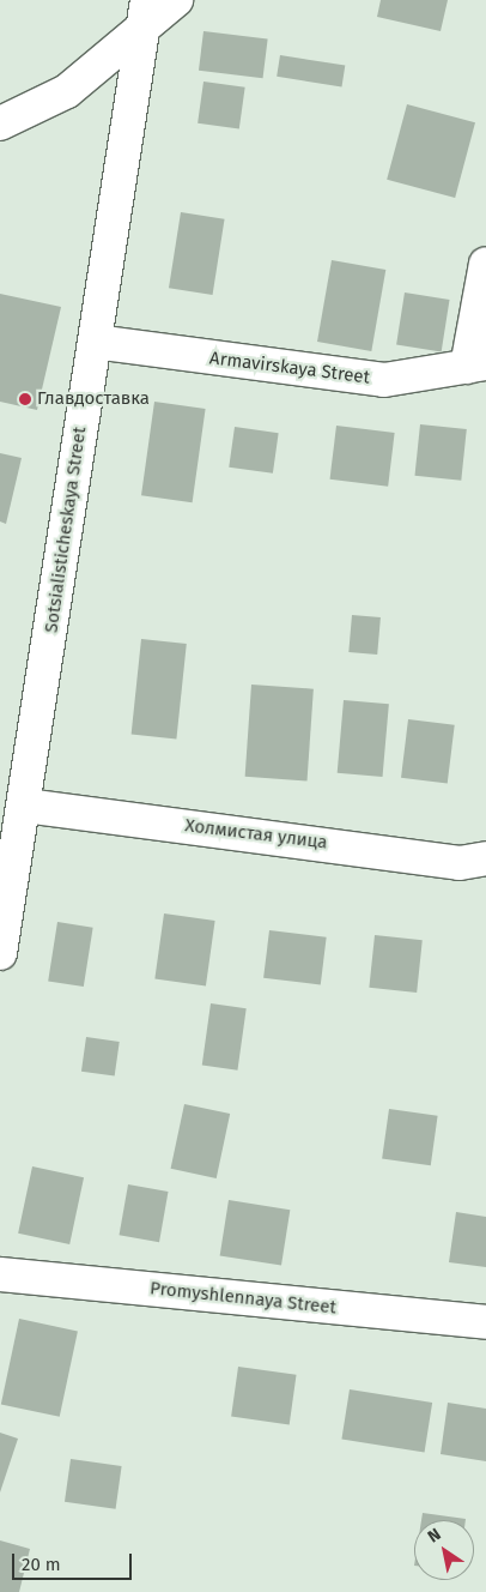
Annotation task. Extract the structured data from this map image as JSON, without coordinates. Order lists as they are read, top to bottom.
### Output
{
  "streets": {
    "street": [
      "Armavirskaya Street",
      "Sotsialisticheskaya Street",
      "Холмистая улица",
      "Promyshlennaya Street"
    ]
  },
  "crossings": [
    ["Armavirskaya Street", "Sotsialisticheskaya Street"],
    ["Sotsialisticheskaya Street", "Холмистая улица"]
  ],
  "places": ["Главдоставка"],
  "scale_bar": "20 m",
  "north": "top left"
}
